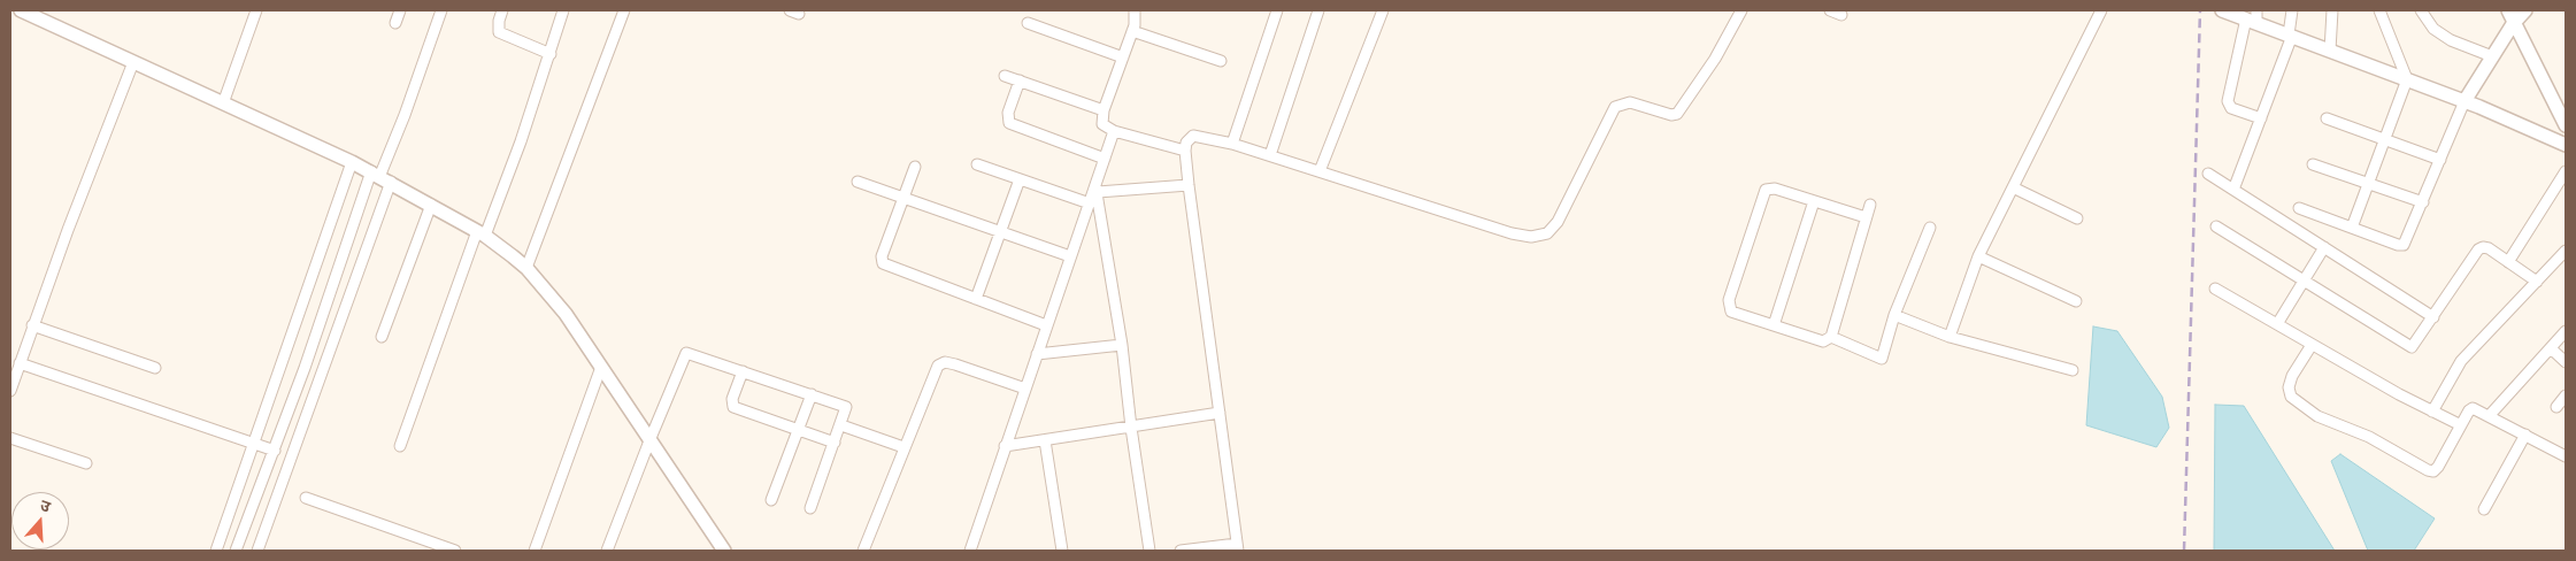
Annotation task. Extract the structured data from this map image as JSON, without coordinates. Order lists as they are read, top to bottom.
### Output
{
  "north": "top"
}
